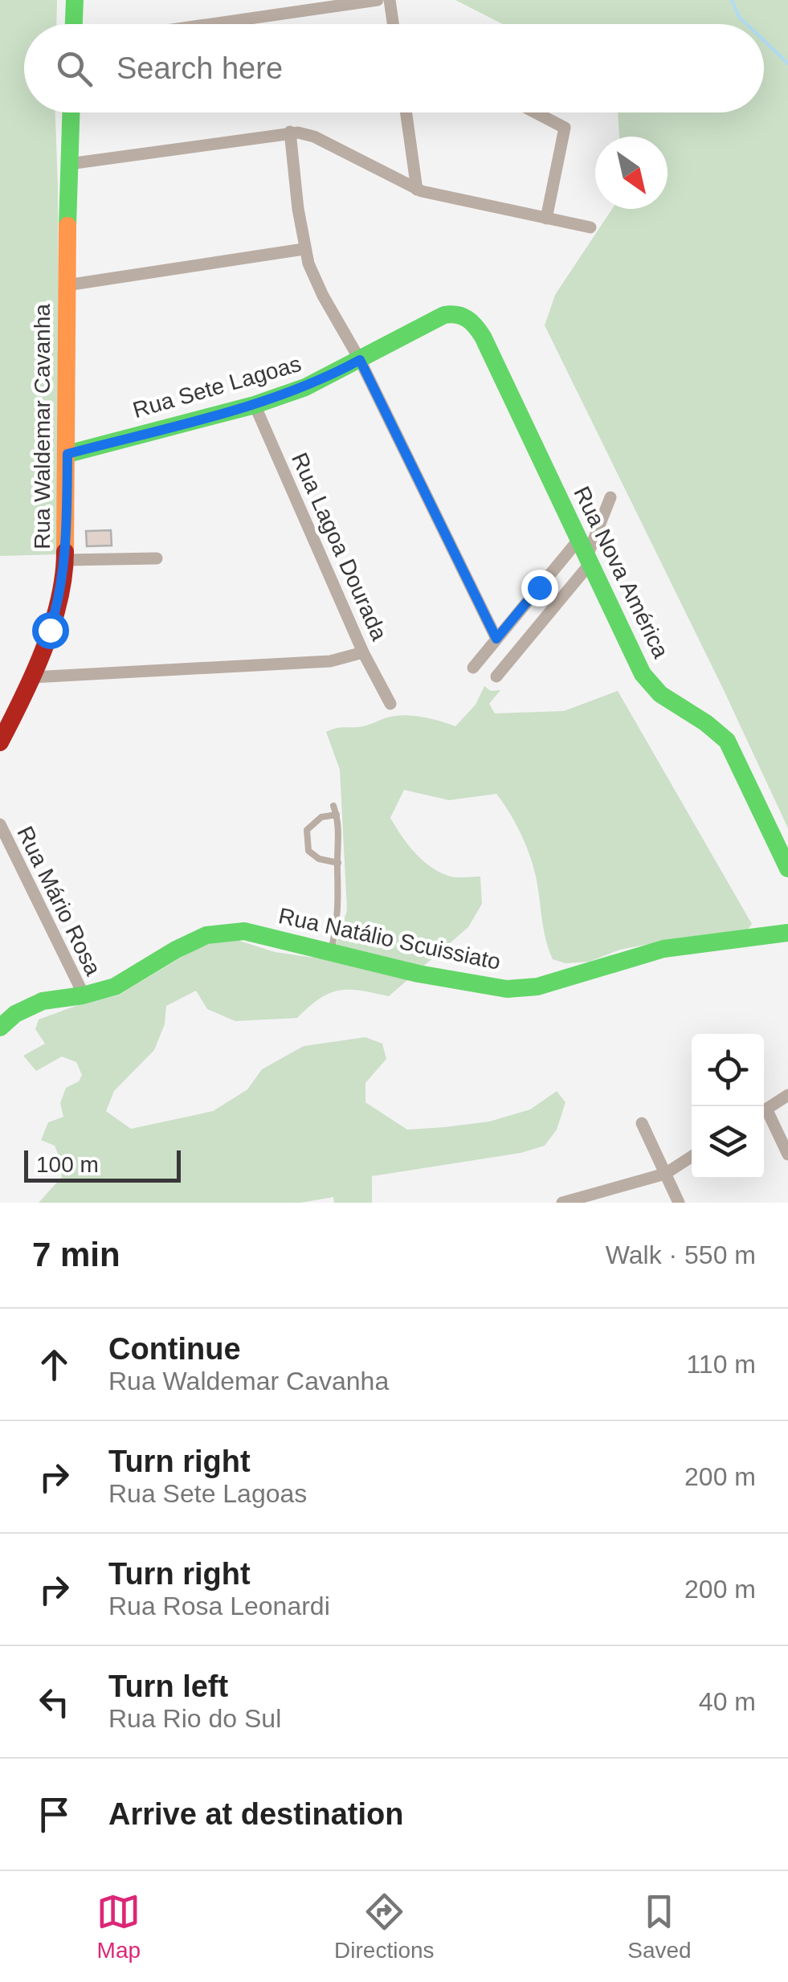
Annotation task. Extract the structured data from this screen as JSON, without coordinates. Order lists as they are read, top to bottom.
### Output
{
  "streets": {
    "street": [
      "Rua Sete Lagoas",
      "Rua Waldemar Cavanha",
      "Rua Lagoa Dourada",
      "Rua Nova América",
      "Rua Mário Rosa",
      "Rua Natálio Scuissiato"
    ]
  },
  "crossings": [
    ["Rua Sete Lagoas", "Rua Waldemar Cavanha"],
    ["Rua Sete Lagoas", "Rua Lagoa Dourada"],
    ["Rua Sete Lagoas", "Rua Nova América"],
    ["Rua Mário Rosa", "Rua Natálio Scuissiato"]
  ],
  "scale_bar": "100 m",
  "north": "bottom right",
  "page": {
    "search": "Search here",
    "scale": "100 m",
    "heading": ["7 min", "Walk · 550 m"],
    "list": [
      ["Continue", "Rua Waldemar Cavanha", "110 m"],
      ["Turn right", "Rua Sete Lagoas", "200 m"],
      ["Turn right", "Rua Rosa Leonardi", "200 m"],
      ["Turn left", "Rua Rio do Sul", "40 m"],
      "Arrive at destination"
    ],
    "nav": ["Map", "Directions", "Saved"]
  }
}
